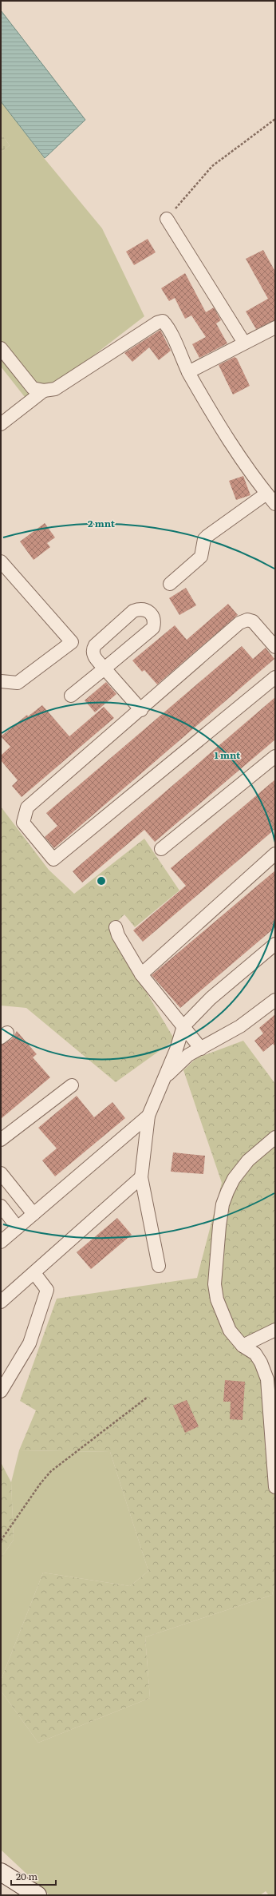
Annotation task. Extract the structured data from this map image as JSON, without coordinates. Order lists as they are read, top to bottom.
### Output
{
  "scale_bar": "20 m",
  "rings": ["2 mnt", "1 mnt"]
}
